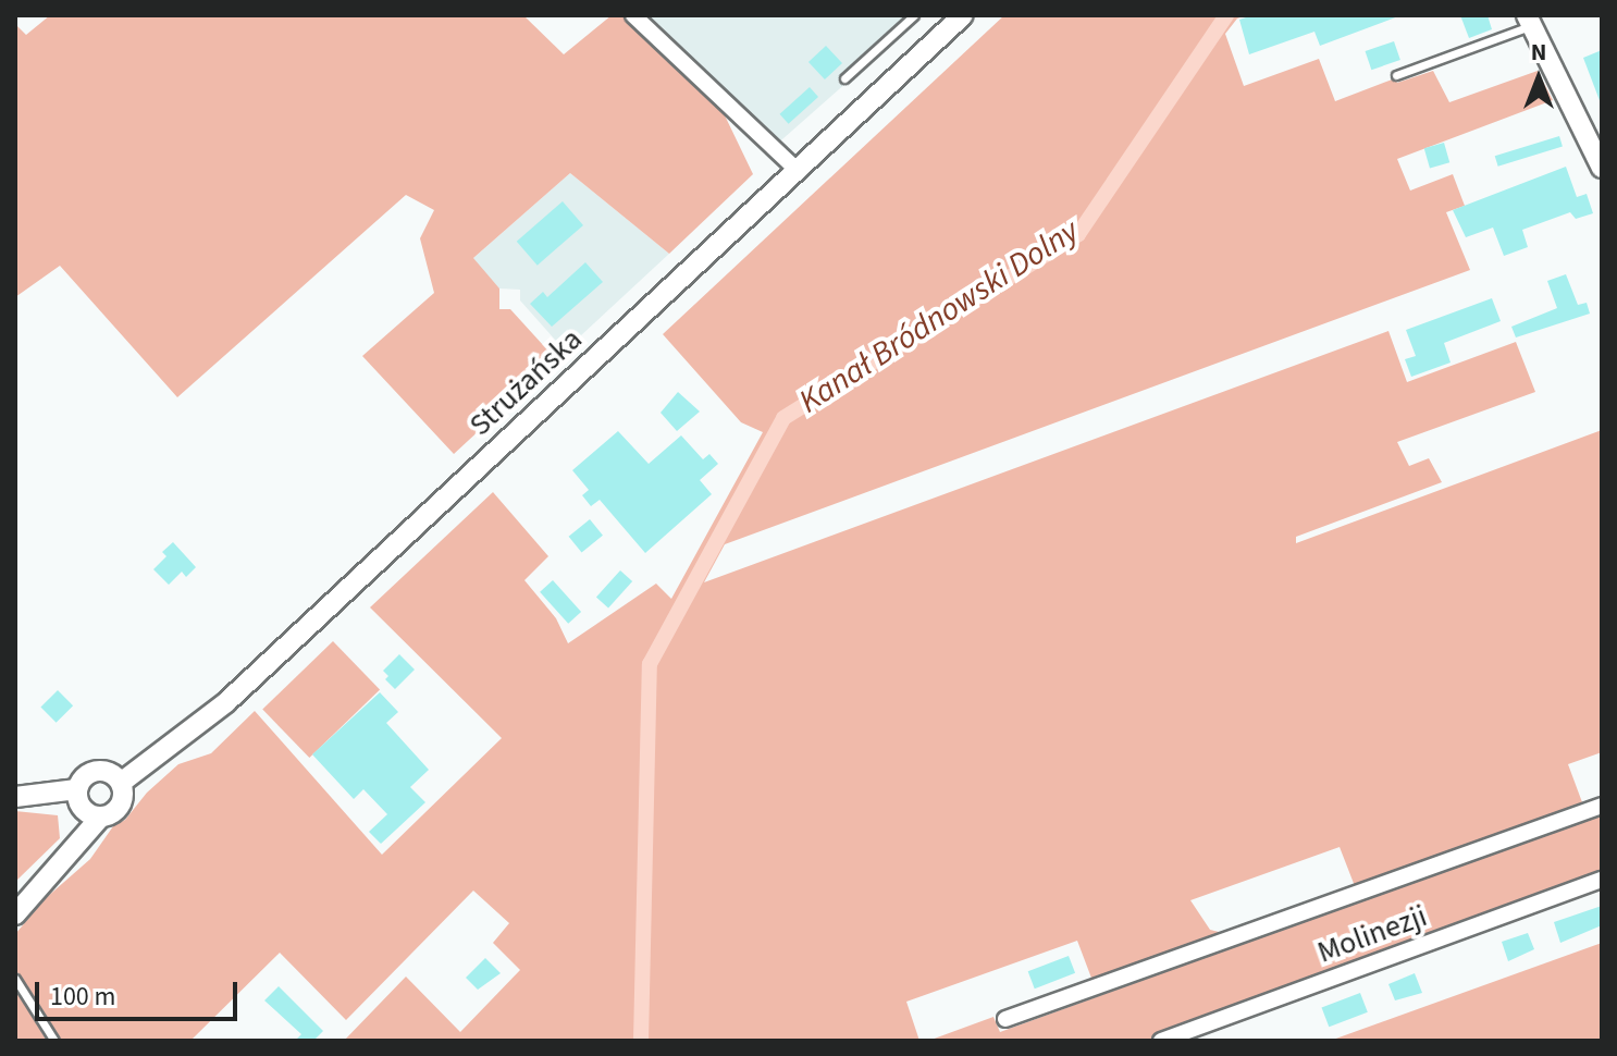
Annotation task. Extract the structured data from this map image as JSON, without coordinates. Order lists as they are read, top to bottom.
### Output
{
  "streets": {
    "main road": ["Strużańska"],
    "street": ["Molinezji"]
  },
  "water": ["Kanał Bródnowski Dolny"],
  "scale_bar": "100 m",
  "north": "top"
}
